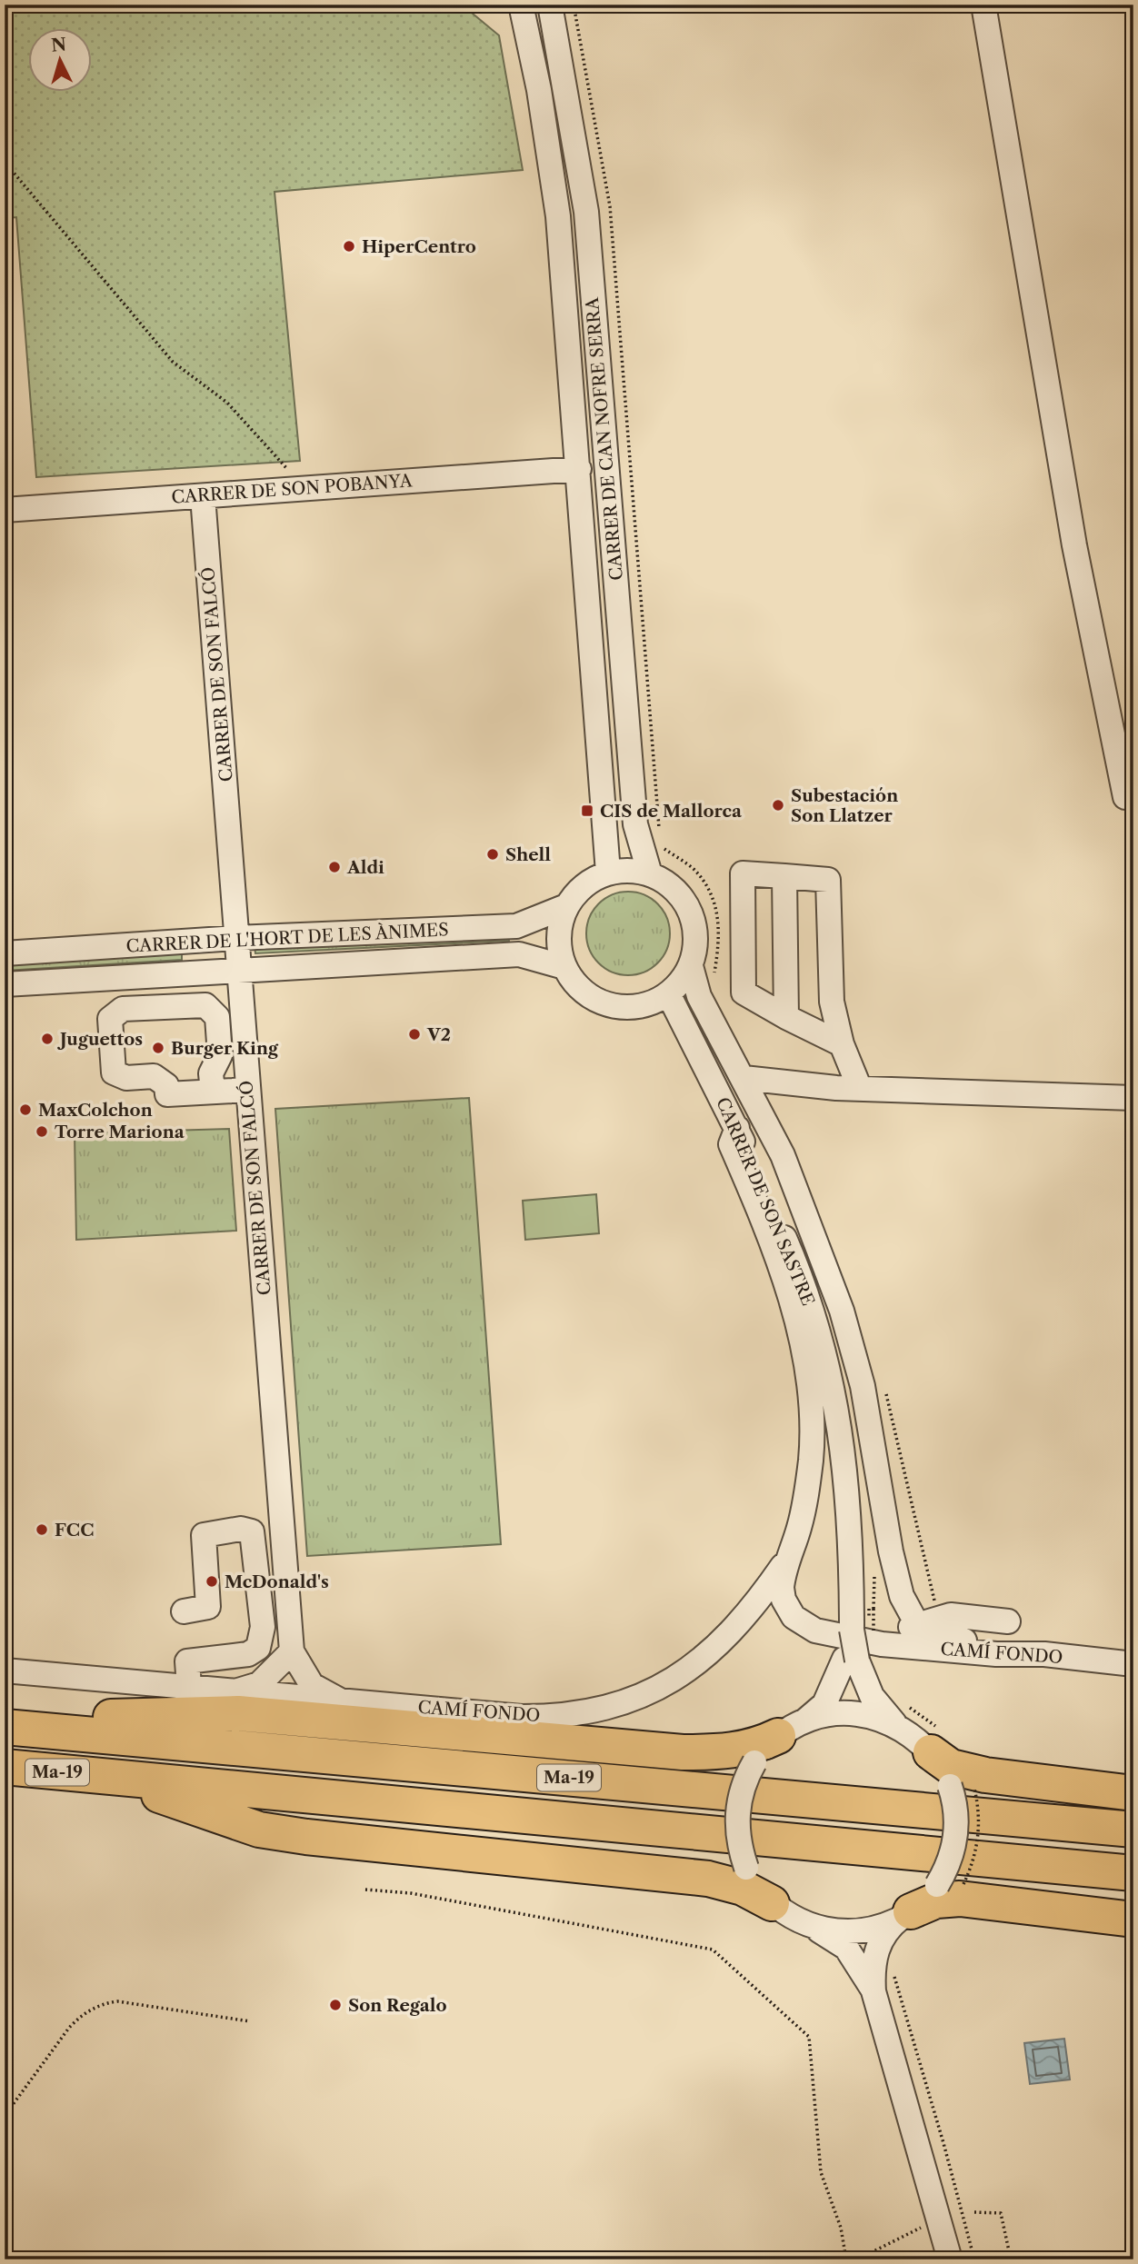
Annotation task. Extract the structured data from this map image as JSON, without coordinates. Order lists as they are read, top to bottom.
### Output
{
  "streets": {
    "highway": ["Ma-19"],
    "street": [
      "CARRER DE CAN NOFRE SERRA",
      "CARRER DE SON POBANYA",
      "CARRER DE SON FALCÓ",
      "CARRER DE L'HORT DE LES ÀNIMES",
      "CARRER DE SON SASTRE",
      "CAMÍ FONDO"
    ]
  },
  "crossings": [
    ["CARRER DE CAN NOFRE SERRA", "CARRER DE SON POBANYA"],
    ["CARRER DE CAN NOFRE SERRA", "CARRER DE L'HORT DE LES ÀNIMES"],
    ["CARRER DE CAN NOFRE SERRA", "CARRER DE SON SASTRE"],
    ["CARRER DE SON POBANYA", "CARRER DE SON FALCÓ"],
    ["CARRER DE SON FALCÓ", "CARRER DE L'HORT DE LES ÀNIMES"],
    ["CARRER DE L'HORT DE LES ÀNIMES", "CARRER DE SON SASTRE"],
    ["CARRER DE SON SASTRE", "CAMÍ FONDO"]
  ],
  "places": {
    "other": [
      "HiperCentro",
      "Subestación Son Llatzer",
      "Shell",
      "Aldi",
      "V2",
      "Juguettos",
      "Burger King",
      "MaxColchon",
      "Torre Mariona",
      "FCC",
      "McDonald's",
      "Son Regalo"
    ],
    "transit": ["CIS de Mallorca"]
  },
  "north": "top"
}
